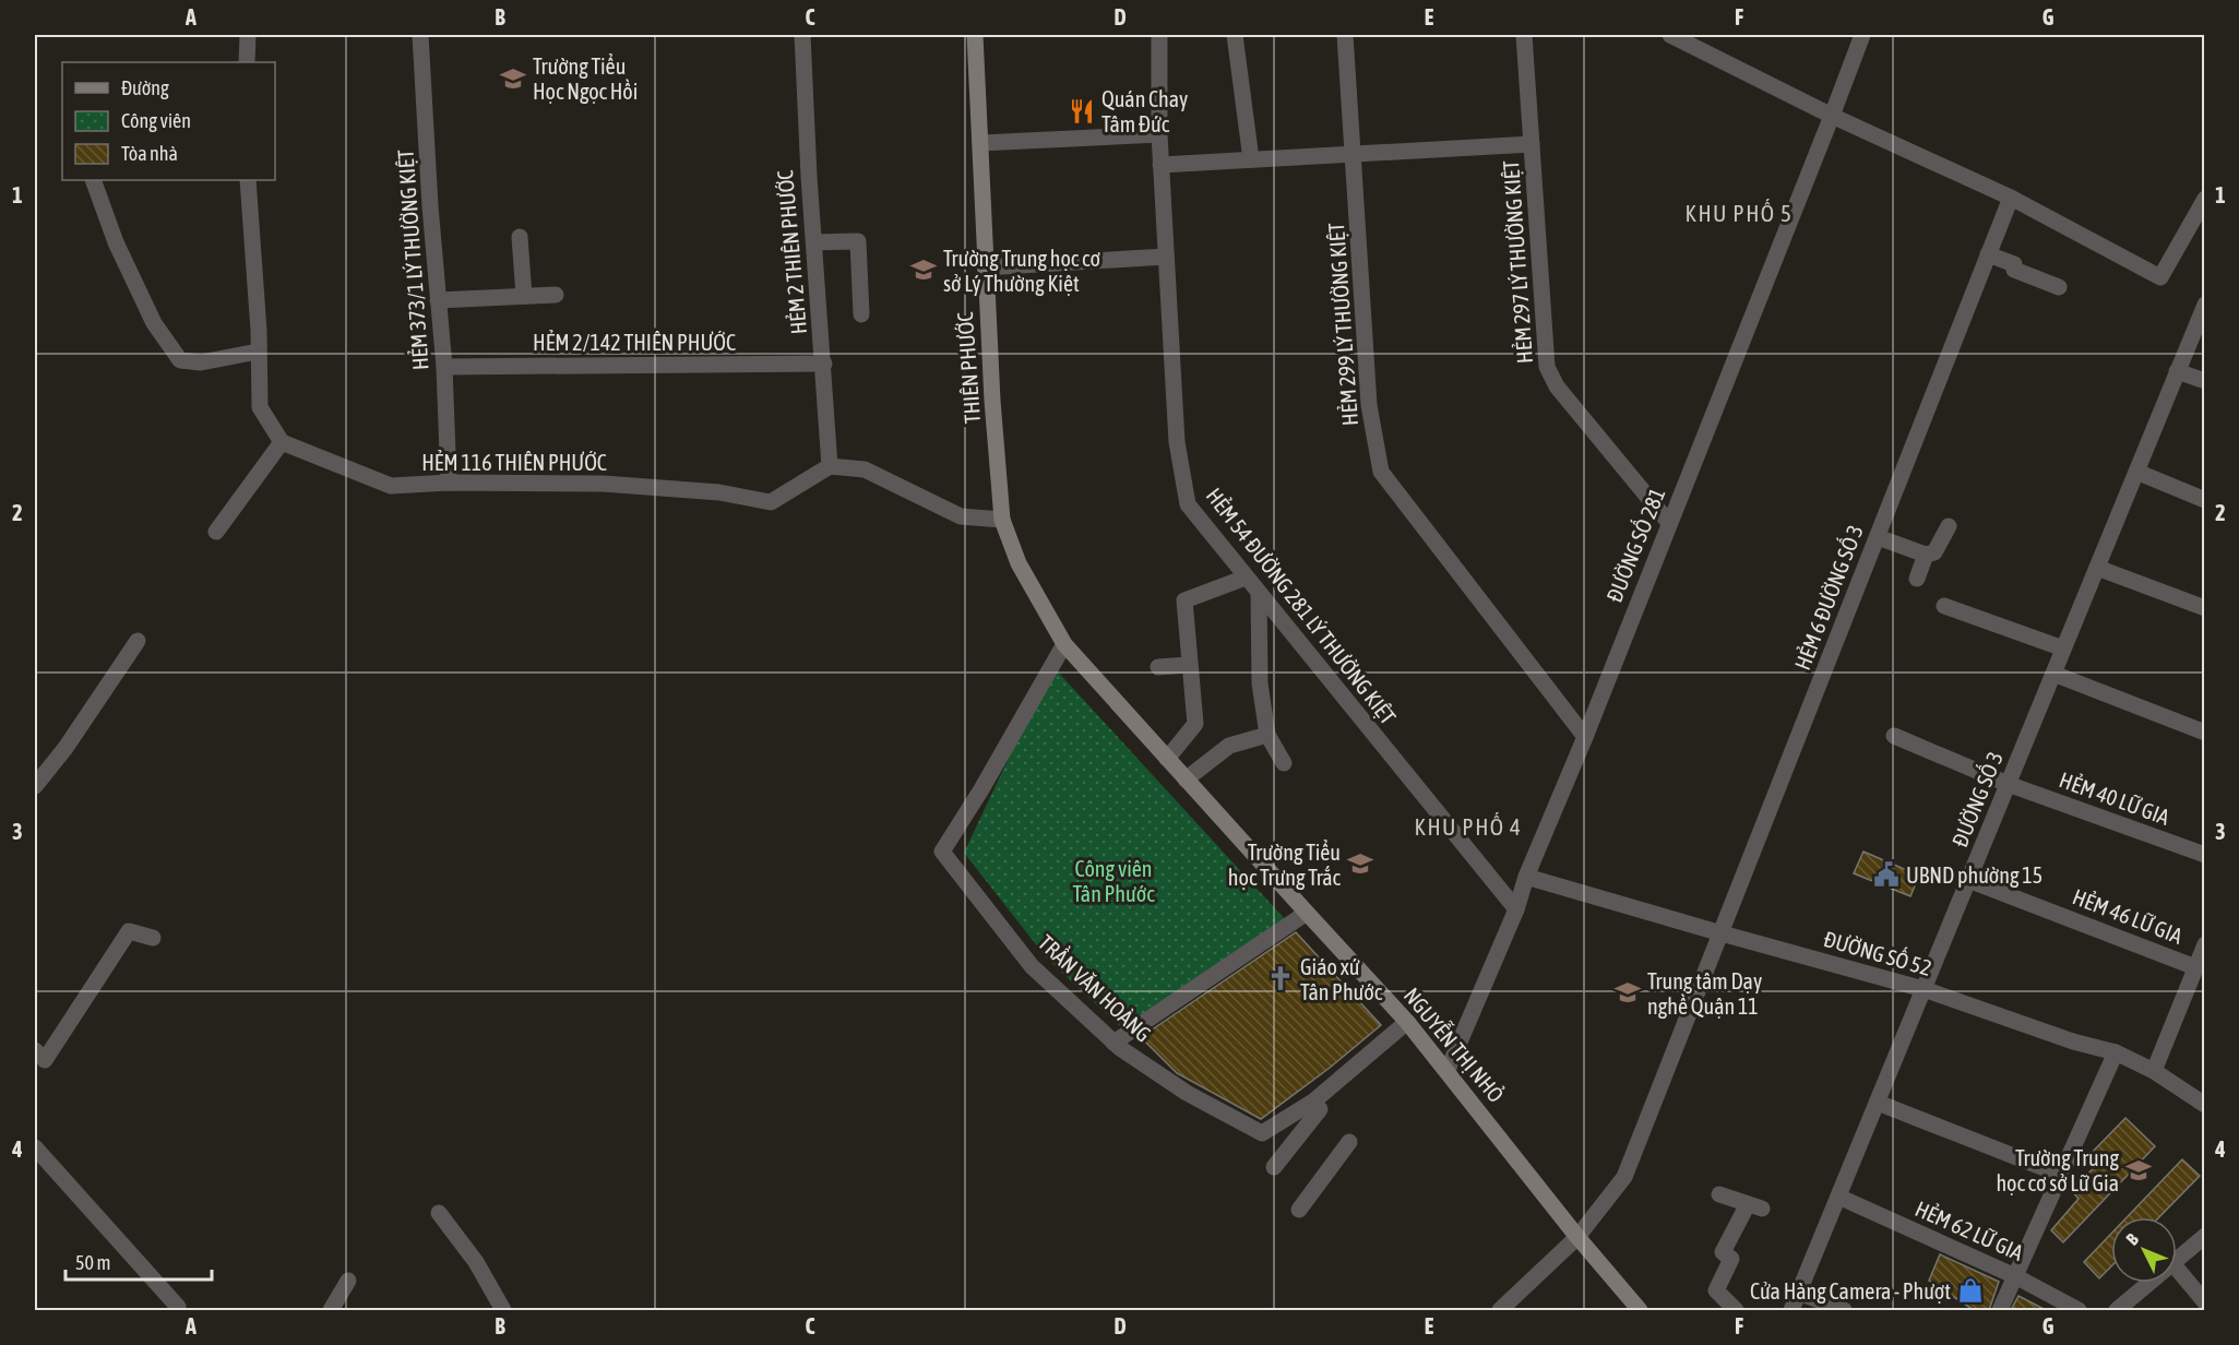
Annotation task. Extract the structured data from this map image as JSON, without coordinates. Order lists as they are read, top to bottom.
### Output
{
  "streets": {
    "street": [
      "HẺM 2 THIÊN PHƯỚC",
      "HẺM 373/1 LÝ THƯỜNG KIỆT",
      "HẺM 297 LÝ THƯỜNG KIỆT",
      "HẺM 299 LÝ THƯỜNG KIỆT",
      "HẺM 2/142 THIÊN PHƯỚC",
      "THIÊN PHƯỚC",
      "HẺM 116 THIÊN PHƯỚC",
      "ĐƯỜNG SỐ 281",
      "HẺM 6 ĐƯỜNG SỐ 3",
      "HẺM 54 ĐƯỜNG 281 LÝ THƯỜNG KIỆT",
      "HẺM 40 LỮ GIA",
      "ĐƯỜNG SỐ 3",
      "HẺM 46 LỮ GIA",
      "ĐƯỜNG SỐ 52",
      "TRẦN VĂN HOÀNG",
      "NGUYỄN THỊ NHỎ",
      "HẺM 62 LỮ GIA"
    ]
  },
  "crossings": [
    ["HẺM 2 THIÊN PHƯỚC", "HẺM 2/142 THIÊN PHƯỚC"],
    ["HẺM 2 THIÊN PHƯỚC", "HẺM 116 THIÊN PHƯỚC"],
    ["HẺM 373/1 LÝ THƯỜNG KIỆT", "HẺM 2/142 THIÊN PHƯỚC"],
    ["HẺM 373/1 LÝ THƯỜNG KIỆT", "HẺM 116 THIÊN PHƯỚC"],
    ["HẺM 297 LÝ THƯỜNG KIỆT", "ĐƯỜNG SỐ 281"],
    ["HẺM 299 LÝ THƯỜNG KIỆT", "ĐƯỜNG SỐ 281"],
    ["THIÊN PHƯỚC", "TRẦN VĂN HOÀNG"],
    ["THIÊN PHƯỚC", "NGUYỄN THỊ NHỎ"],
    ["ĐƯỜNG SỐ 281", "HẺM 54 ĐƯỜNG 281 LÝ THƯỜNG KIỆT"],
    ["ĐƯỜNG SỐ 281", "ĐƯỜNG SỐ 52"],
    ["ĐƯỜNG SỐ 281", "NGUYỄN THỊ NHỎ"],
    ["HẺM 6 ĐƯỜNG SỐ 3", "ĐƯỜNG SỐ 52"],
    ["HẺM 6 ĐƯỜNG SỐ 3", "NGUYỄN THỊ NHỎ"],
    ["HẺM 40 LỮ GIA", "ĐƯỜNG SỐ 3"],
    ["ĐƯỜNG SỐ 3", "HẺM 46 LỮ GIA"],
    ["ĐƯỜNG SỐ 3", "ĐƯỜNG SỐ 52"],
    ["ĐƯỜNG SỐ 3", "HẺM 62 LỮ GIA"],
    ["TRẦN VĂN HOÀNG", "NGUYỄN THỊ NHỎ"]
  ],
  "districts": ["KHU PHỐ 5", "KHU PHỐ 4"],
  "parks": ["Công viên Tân Phước"],
  "places": {
    "school or university": [
      "Trường Tiểu Học Ngọc Hồi",
      "Trường Trung học cơ sở Lý Thường Kiệt",
      "Trường Tiểu học Trưng Trắc",
      "Trung tâm Dạy nghề Quận 11",
      "Trường Trung học cơ sở Lữ Gia"
    ],
    "restaurant": ["Quán Chay Tâm Đức"],
    "public building": ["UBND phường 15"],
    "church": ["Giáo xứ Tân Phước"],
    "shop": ["Cửa Hàng Camera - Phượt"]
  },
  "legend": ["Đường", "Công viên", "Tòa nhà"],
  "scale_bar": "50 m",
  "north": "top left",
  "grid": {
    "columns": [
      "A",
      "B",
      "C",
      "D",
      "E",
      "F",
      "G"
    ],
    "rows": [
      "1",
      "2",
      "3",
      "4"
    ]
  }
}
